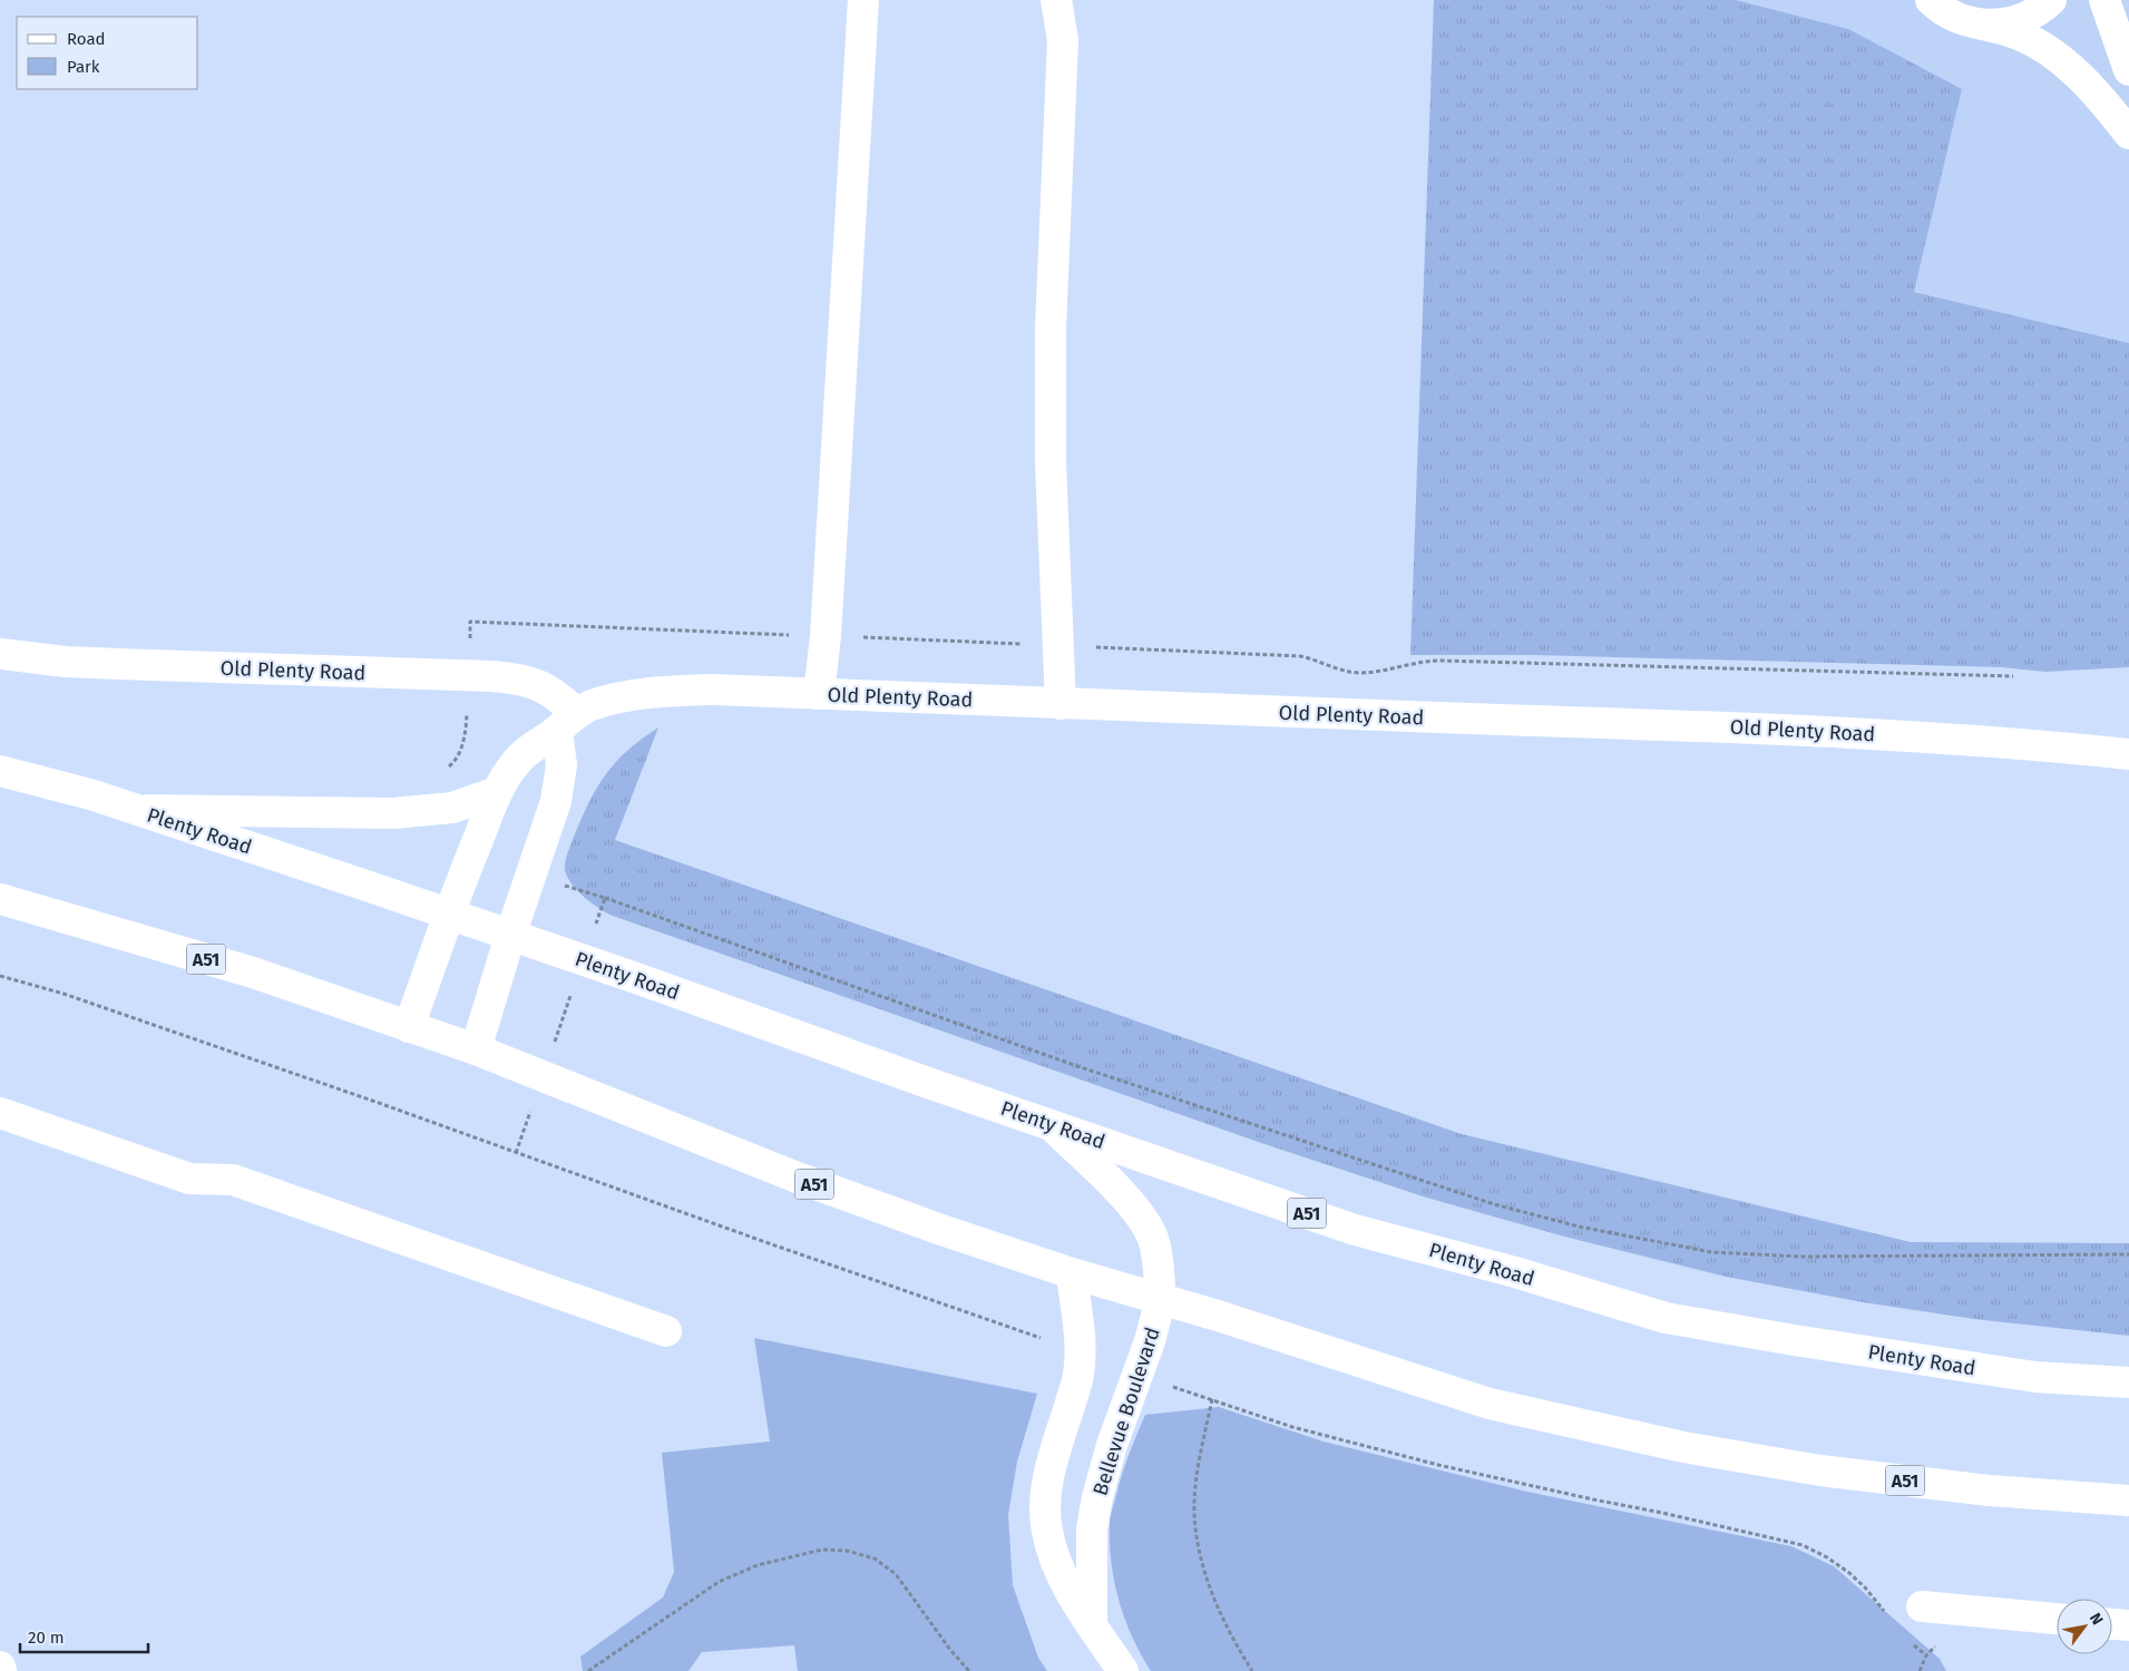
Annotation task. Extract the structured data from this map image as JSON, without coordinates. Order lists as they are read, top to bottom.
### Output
{
  "streets": {
    "main road": [
      "Old Plenty Road",
      "Plenty Road",
      "A51",
      "Bellevue Boulevard"
    ]
  },
  "crossings": [
    ["Old Plenty Road", "Plenty Road"],
    ["Old Plenty Road", "A51"],
    ["A51", "Bellevue Boulevard"]
  ],
  "legend": ["Road", "Park"],
  "scale_bar": "20 m",
  "north": "top right"
}
